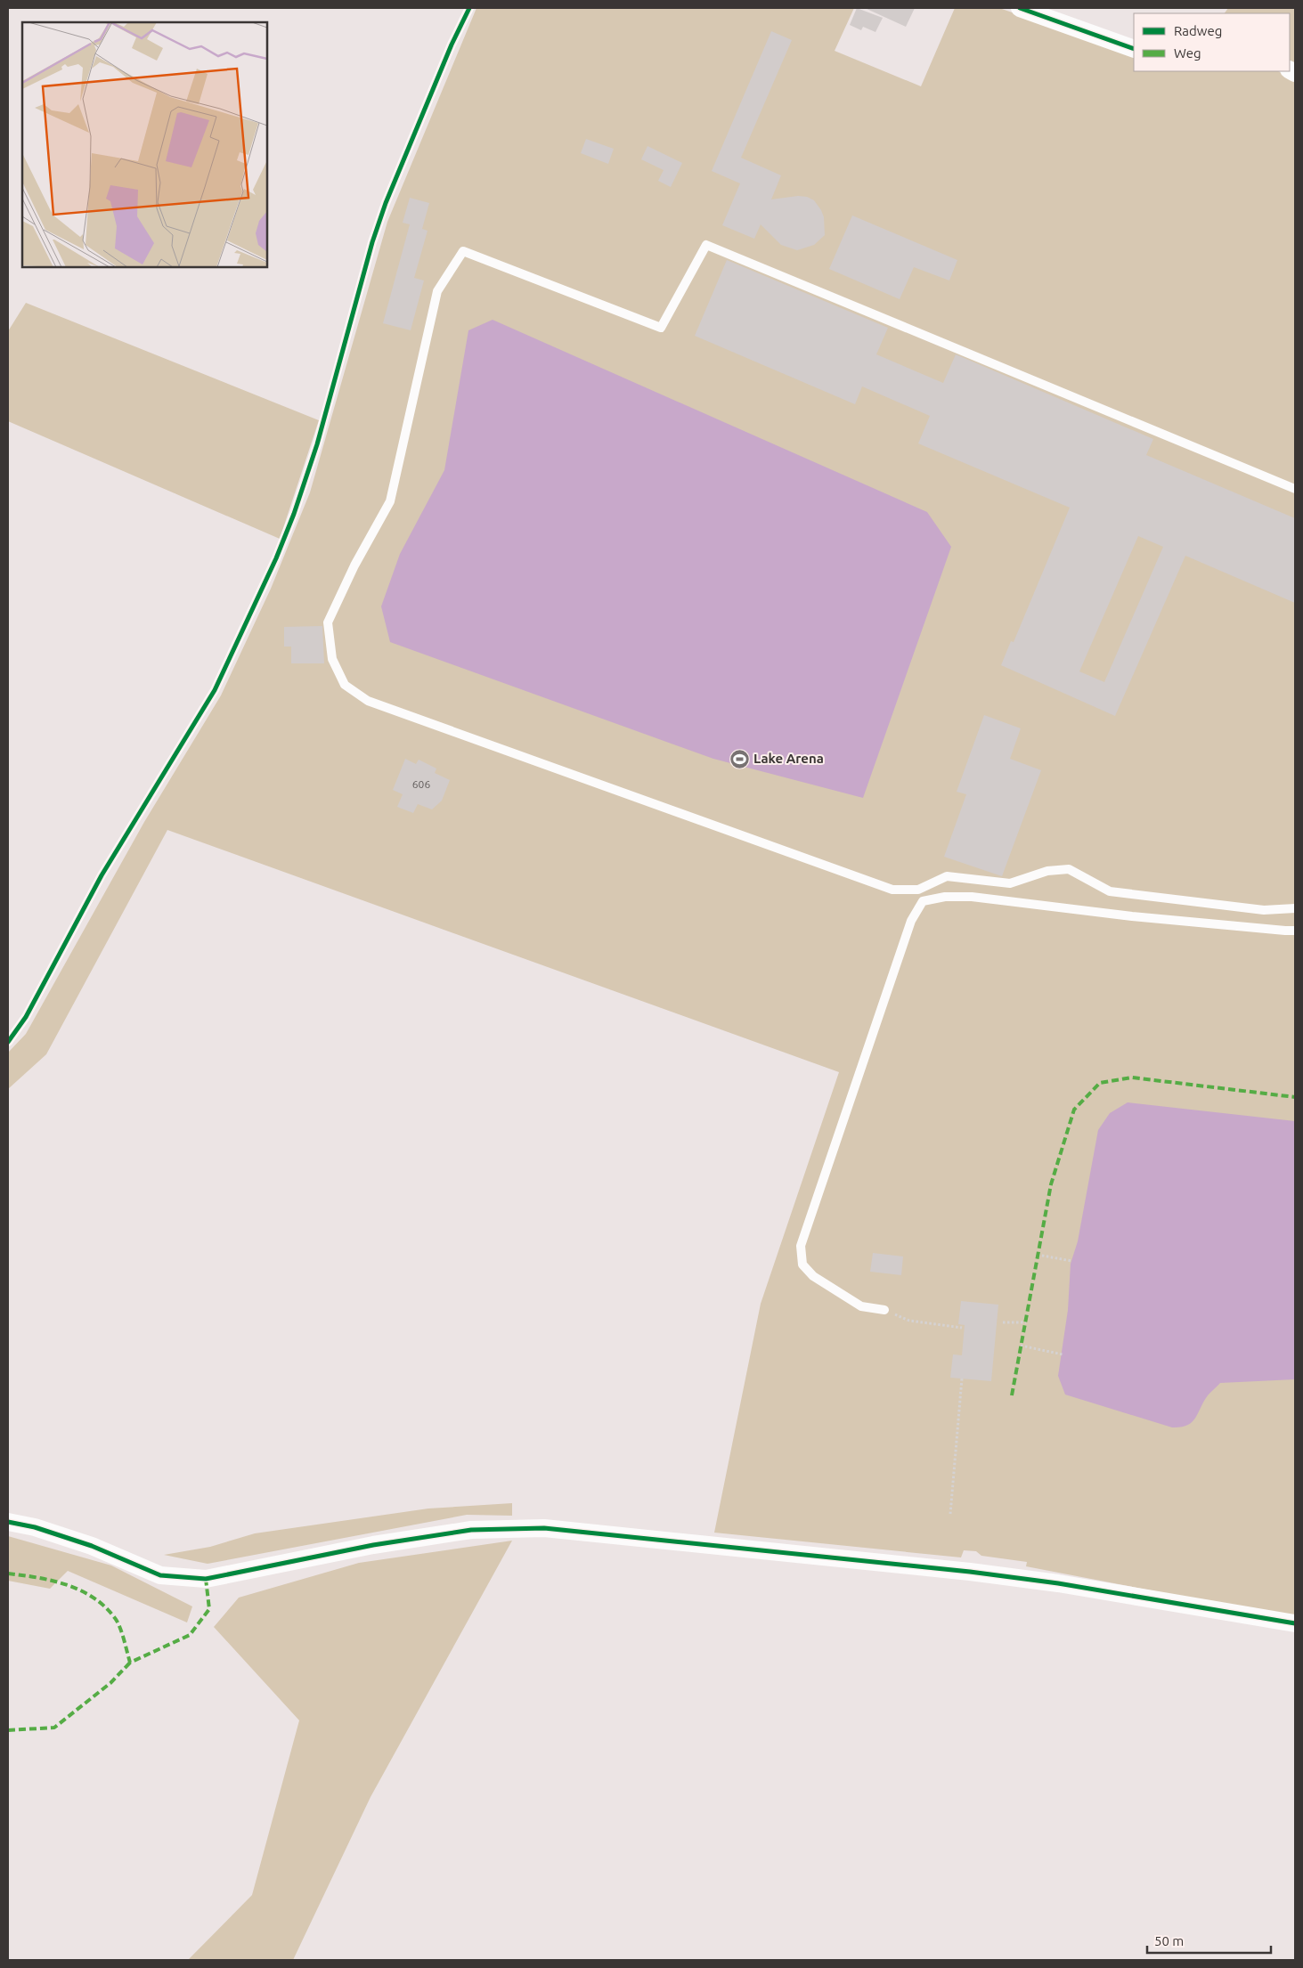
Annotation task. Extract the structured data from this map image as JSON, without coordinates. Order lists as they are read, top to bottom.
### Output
{
  "places": {
    "sports": ["Lake Arena"]
  },
  "house_numbers": ["606"],
  "legend": ["Radweg", "Weg"],
  "scale_bar": "50 m"
}
